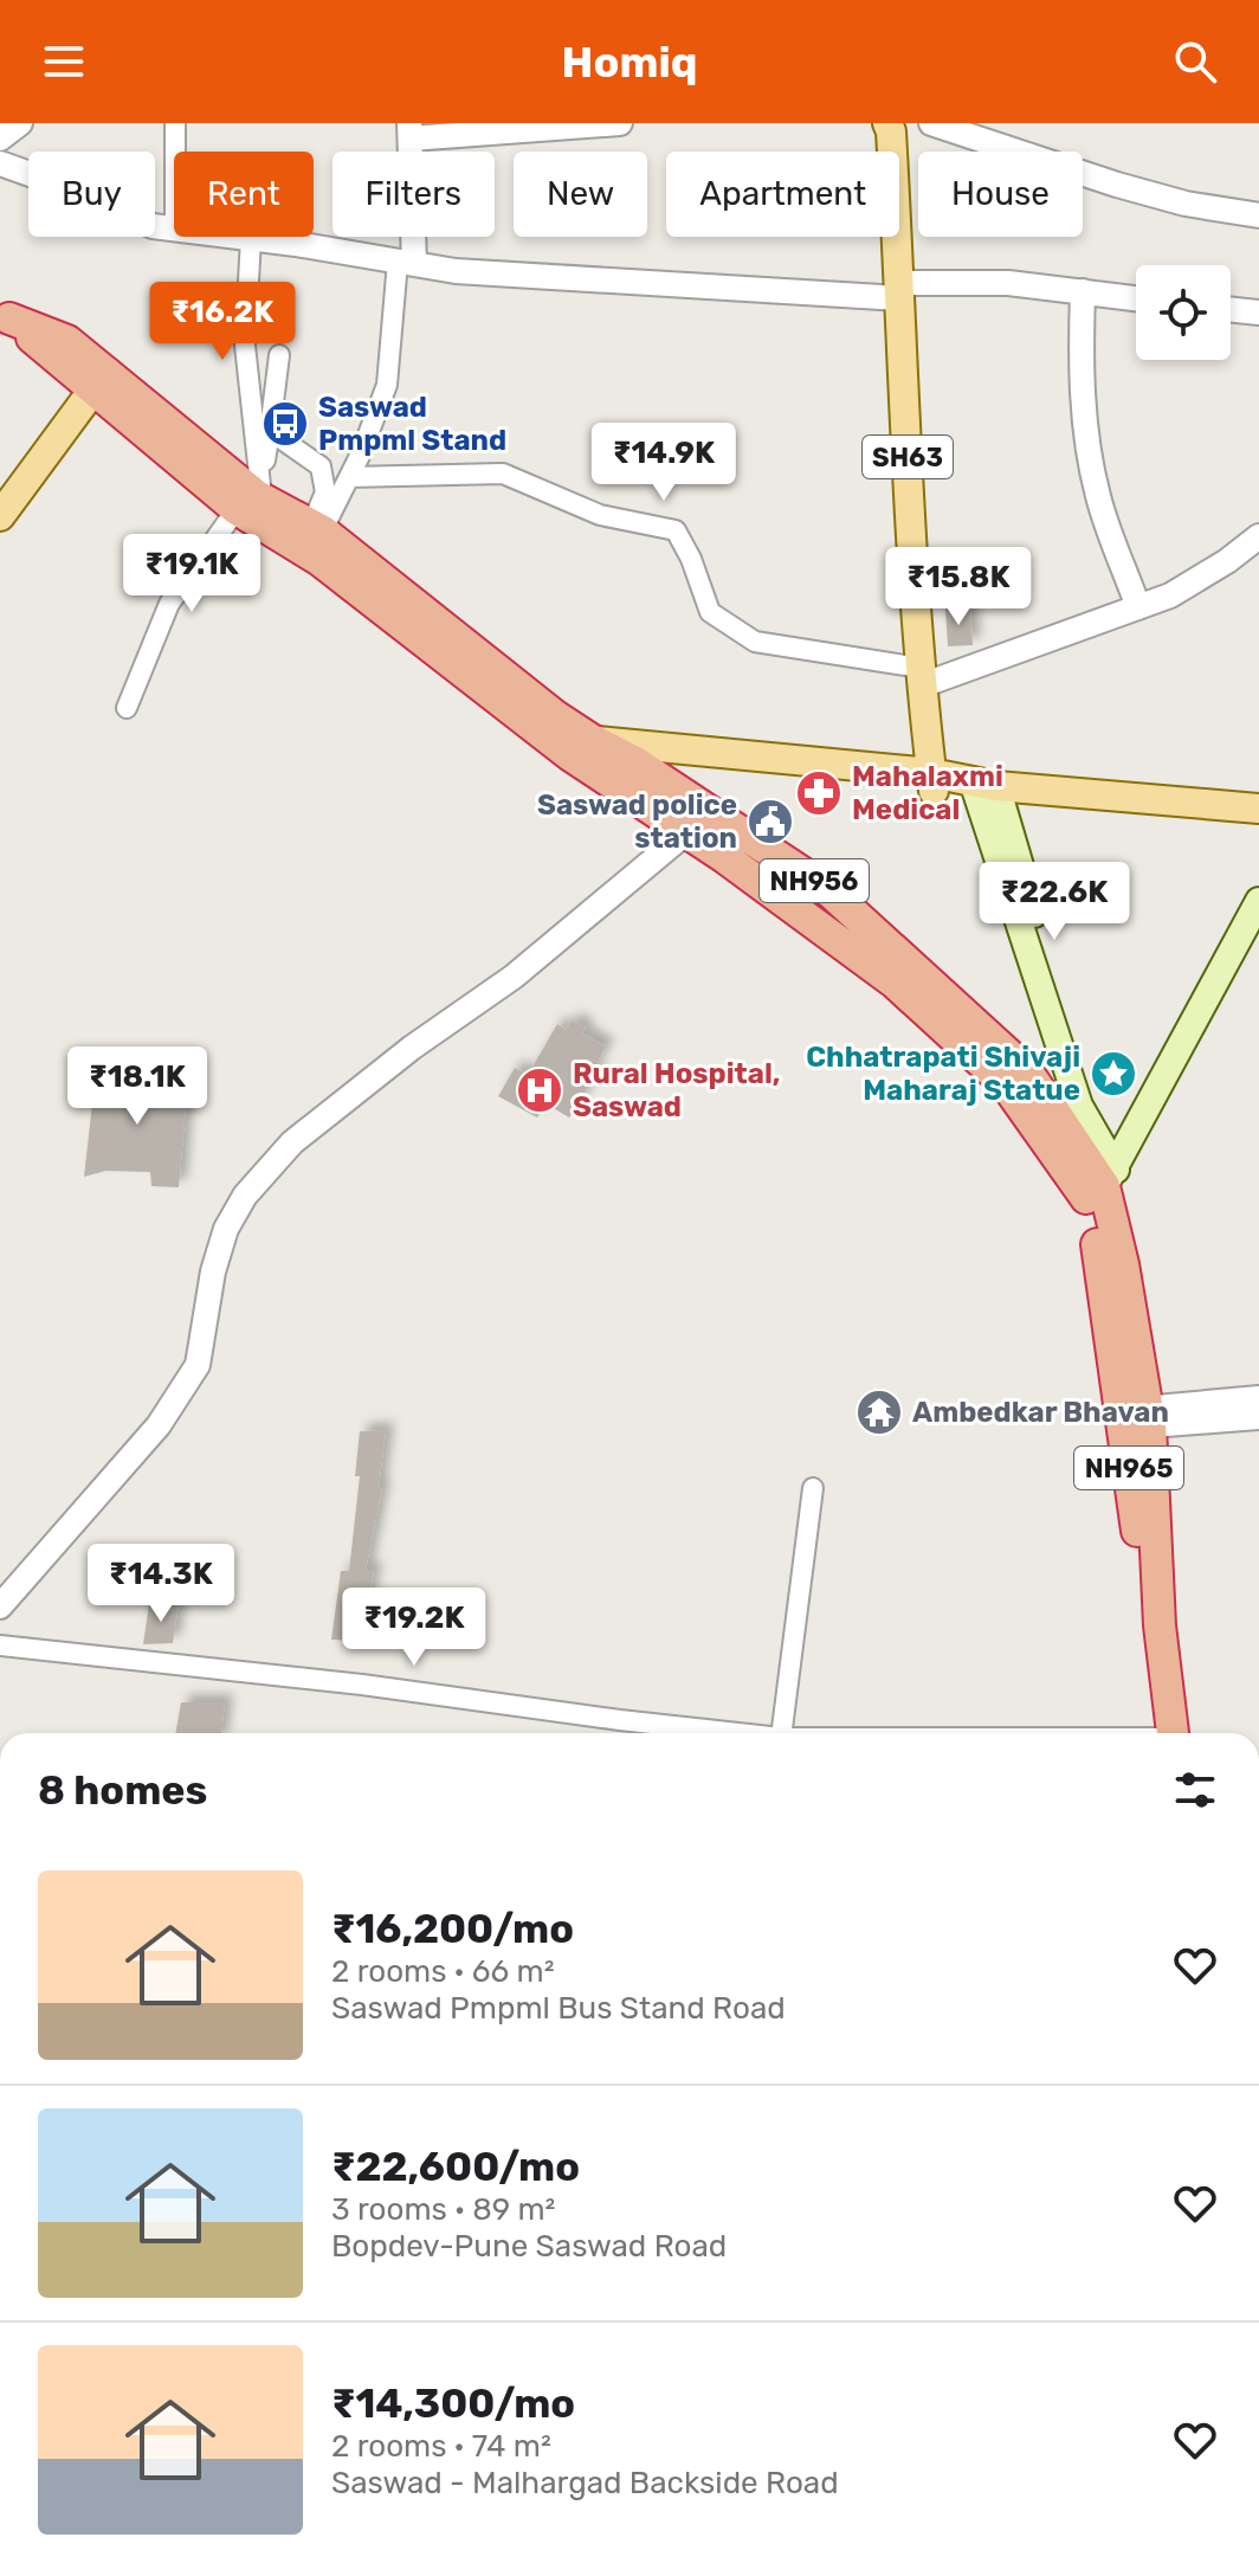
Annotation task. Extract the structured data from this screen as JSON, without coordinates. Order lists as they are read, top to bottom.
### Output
{
  "streets": {
    "highway": ["NH956", "NH965"],
    "main road": ["SH63"]
  },
  "crossings": [
    ["NH956", "NH965"]
  ],
  "places": {
    "bus stop": ["Saswad Pmpml Stand"],
    "pharmacy": ["Mahalaxmi Medical"],
    "public building": ["Saswad police station"],
    "place": ["Chhatrapati Shivaji Maharaj Statue"],
    "hospital": ["Rural Hospital, Saswad"],
    "temple": ["Ambedkar Bhavan"]
  },
  "page": {
    "header": "Homiq",
    "chip": [
      "Buy",
      "Rent",
      "Filters",
      "New",
      "Apartment",
      "House"
    ],
    "price": [
      "₹16.2K",
      "₹14.9K",
      "₹19.1K",
      "₹15.8K",
      "₹22.6K",
      "₹18.1K",
      "₹14.3K",
      "₹19.2K"
    ],
    "heading": "8 homes",
    "list": [
      {
        "name": "₹16,200/mo",
        "note": "2 rooms · 66 m² · Saswad Pmpml Bus Stand Road"
      },
      {
        "name": "₹22,600/mo",
        "note": "3 rooms · 89 m² · Bopdev-Pune Saswad Road"
      },
      {
        "name": "₹14,300/mo",
        "note": "2 rooms · 74 m² · Saswad - Malhargad Backside Road"
      }
    ]
  }
}
